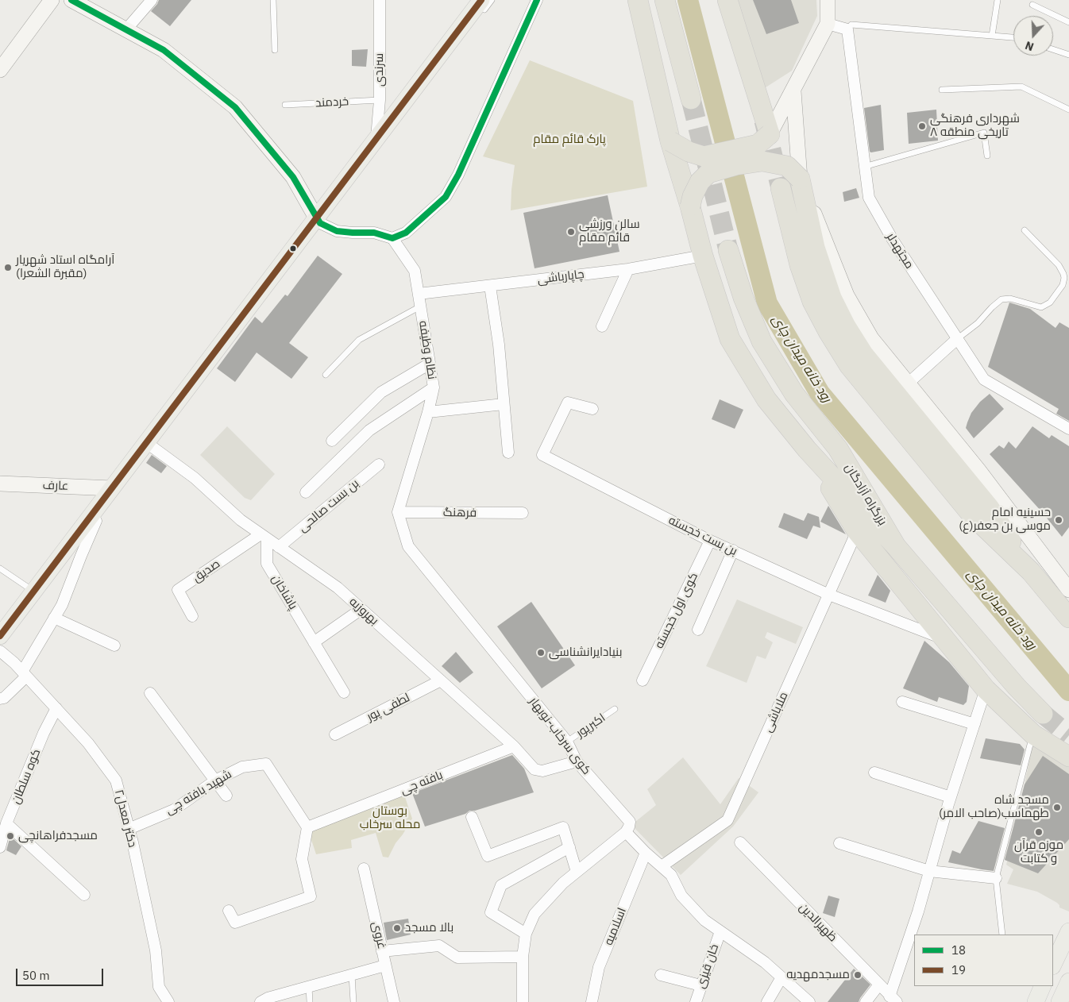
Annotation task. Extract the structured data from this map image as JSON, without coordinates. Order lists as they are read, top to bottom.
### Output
{
  "streets": {
    "highway": ["بزرگراه آزادگان"],
    "main road": ["عارف"],
    "street": [
      "سرندی",
      "مجتهدلر",
      "چاپارباشی",
      "نظام وظیفه",
      "بن بست صالحی",
      "فرهنگ",
      "بن بست خجسته",
      "صدیق",
      "پاشاخان",
      "کوی اول خجسته",
      "بهروزیه",
      "لطفی پور",
      "ملاباشی",
      "کوی سرخاب-نوبهار",
      "کوه سلطان",
      "بافته چی",
      "شهید بافته چی",
      "دکتر معدل۲",
      "ظهیرالدین",
      "اسلامیه",
      "غروی",
      "خان قیزی"
    ],
    "lane": ["خردمند", "اکبرپور"]
  },
  "crossings": [
    ["سرندی", "خردمند"],
    ["چاپارباشی", "نظام وظیفه"],
    ["نظام وظیفه", "فرهنگ"],
    ["نظام وظیفه", "کوی سرخاب-نوبهار"],
    ["بن بست صالحی", "بهروزیه"],
    ["فرهنگ", "کوی سرخاب-نوبهار"],
    ["بن بست خجسته", "کوی اول خجسته"],
    ["بن بست خجسته", "ملاباشی"],
    ["صدیق", "پاشاخان"],
    ["صدیق", "بهروزیه"],
    ["پاشاخان", "بهروزیه"],
    ["بهروزیه", "لطفی پور"],
    ["بهروزیه", "کوی سرخاب-نوبهار"],
    ["بهروزیه", "بافته چی"],
    ["اکبرپور", "کوی سرخاب-نوبهار"],
    ["کوه سلطان", "دکتر معدل۲"],
    ["بافته چی", "شهید بافته چی"],
    ["شهید بافته چی", "دکتر معدل۲"]
  ],
  "water": ["رود خانه میدان چای"],
  "parks": ["پارک قائم مقام", "بوستان محله سرخاب"],
  "places": [
    "شهرداری فرهنگی تاریخی منطقه ۸",
    "سالن ورزشی قائم مقام",
    "آرامگاه استاد شهریار (مقبرة الشعرا)",
    "حسینیه امام موسی بن جعفر(ع)",
    "بنیادایرانشناسی",
    "مسجد شاه طهماسب(صاحب الامر)",
    "موزه قرآن و کتابت",
    "مسجدفراهانچی",
    "بالا مسجد",
    "مسجدمهدیه"
  ],
  "lines": ["transit line 18", "transit line 19"],
  "legend": ["18", "19"],
  "scale_bar": "50 m",
  "north": "bottom"
}
